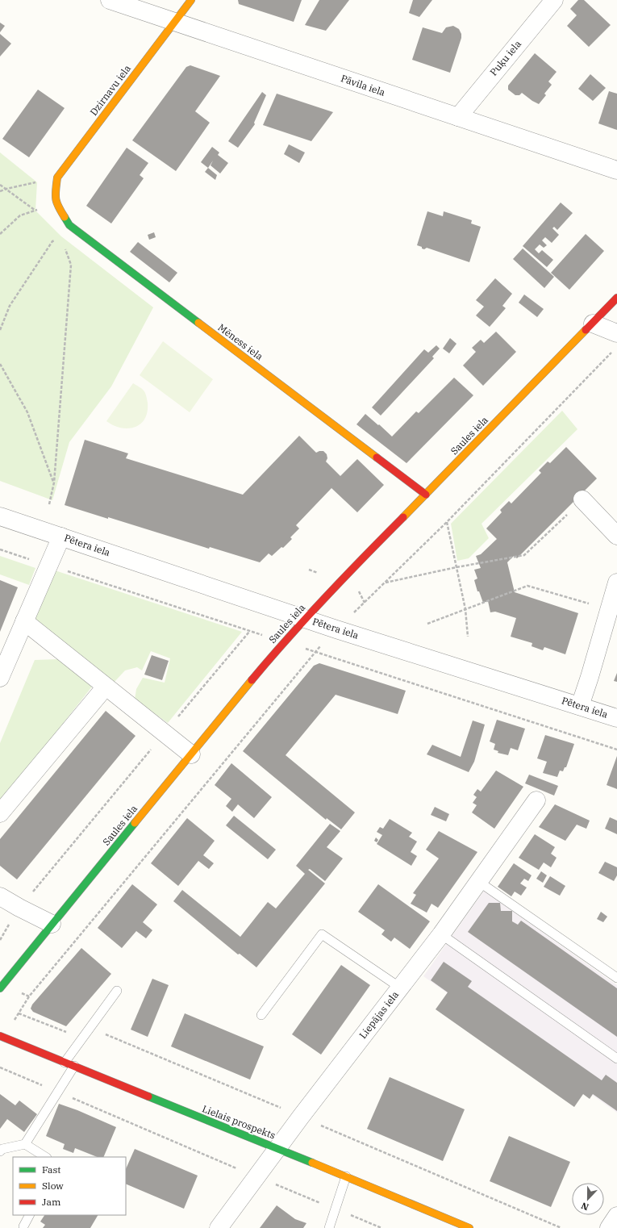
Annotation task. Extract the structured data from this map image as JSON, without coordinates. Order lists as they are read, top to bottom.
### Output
{
  "streets": {
    "street": [
      "Puķu iela",
      "Pāvila iela",
      "Dzirnavu iela",
      "Mēness iela",
      "Saules iela",
      "Pētera iela",
      "Liepājas iela",
      "Lielais prospekts"
    ]
  },
  "crossings": [
    ["Puķu iela", "Pāvila iela"],
    ["Pāvila iela", "Dzirnavu iela"],
    ["Dzirnavu iela", "Mēness iela"],
    ["Mēness iela", "Saules iela"],
    ["Saules iela", "Pētera iela"],
    ["Liepājas iela", "Lielais prospekts"]
  ],
  "legend": ["Fast", "Slow", "Jam"],
  "north": "bottom"
}
